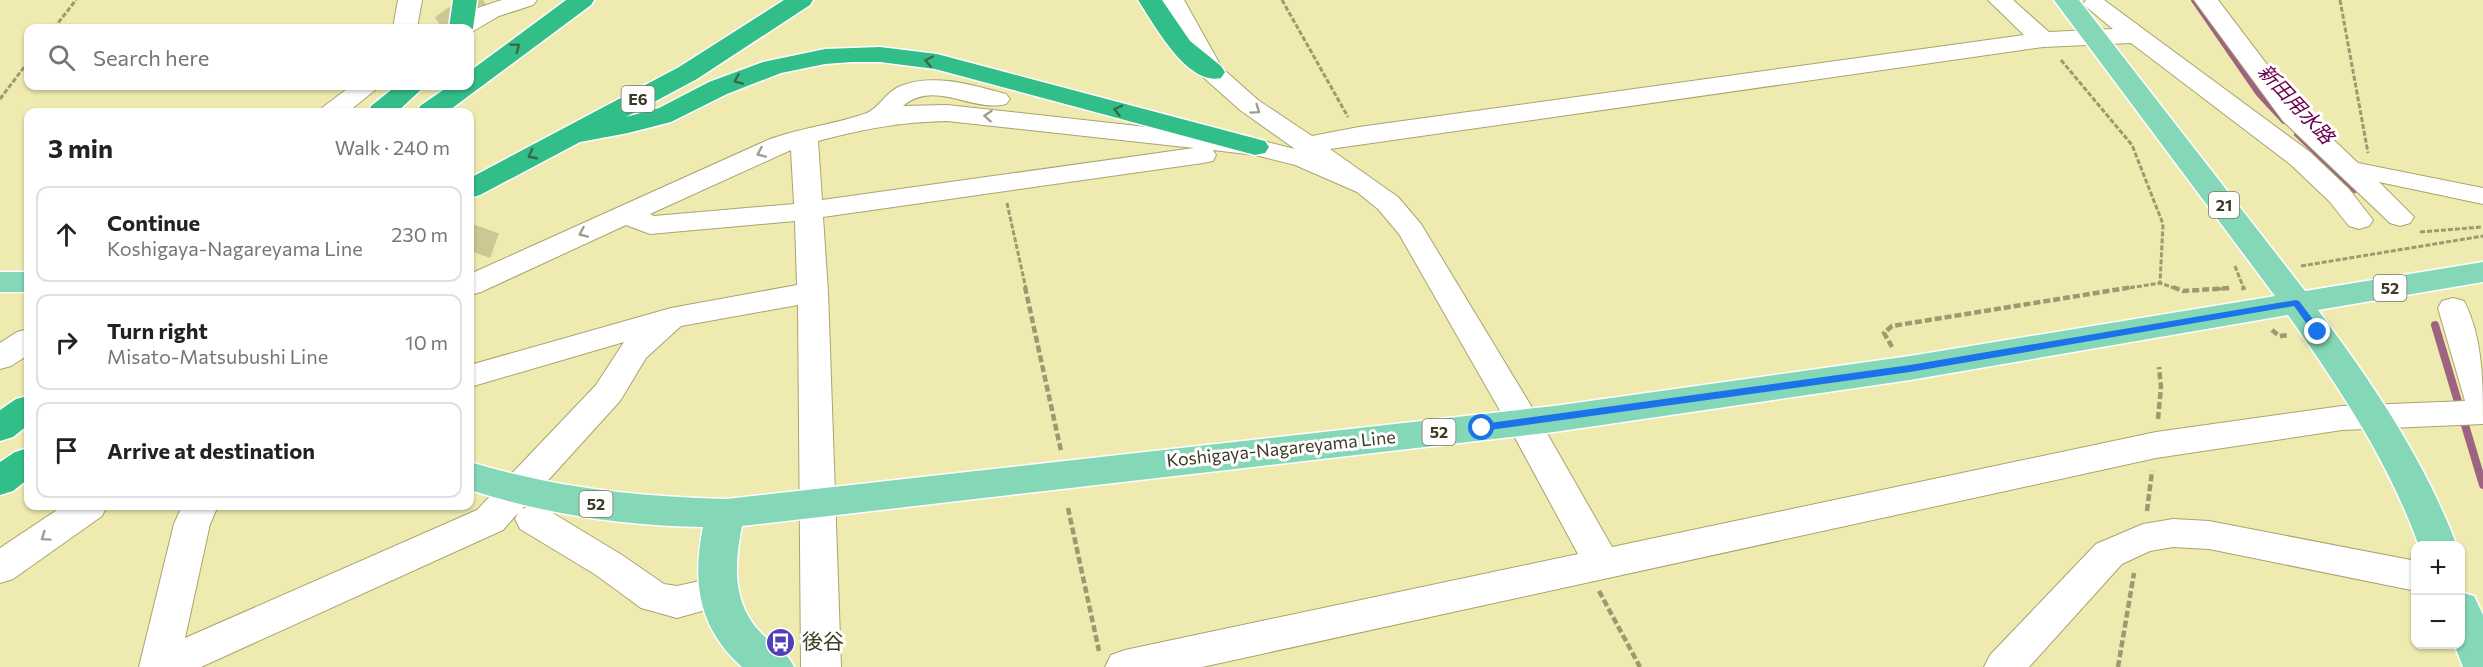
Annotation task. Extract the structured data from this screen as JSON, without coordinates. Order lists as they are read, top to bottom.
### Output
{
  "streets": {
    "highway": ["E6"],
    "main road": ["21", "52", "Koshigaya-Nagareyama Line"]
  },
  "crossings": [
    ["21", "52"],
    ["21", "Koshigaya-Nagareyama Line"],
    ["52", "Koshigaya-Nagareyama Line"]
  ],
  "water": ["新田用水路"],
  "places": {
    "bus stop": ["後谷"]
  },
  "page": {
    "search": "Search here",
    "heading": ["3 min", "Walk · 240 m"],
    "list": [
      ["Continue", "Koshigaya-Nagareyama Line", "230 m"],
      ["Turn right", "Misato-Matsubushi Line", "10 m"],
      "Arrive at destination"
    ],
    "map_buttons": ["+", "−"]
  }
}
